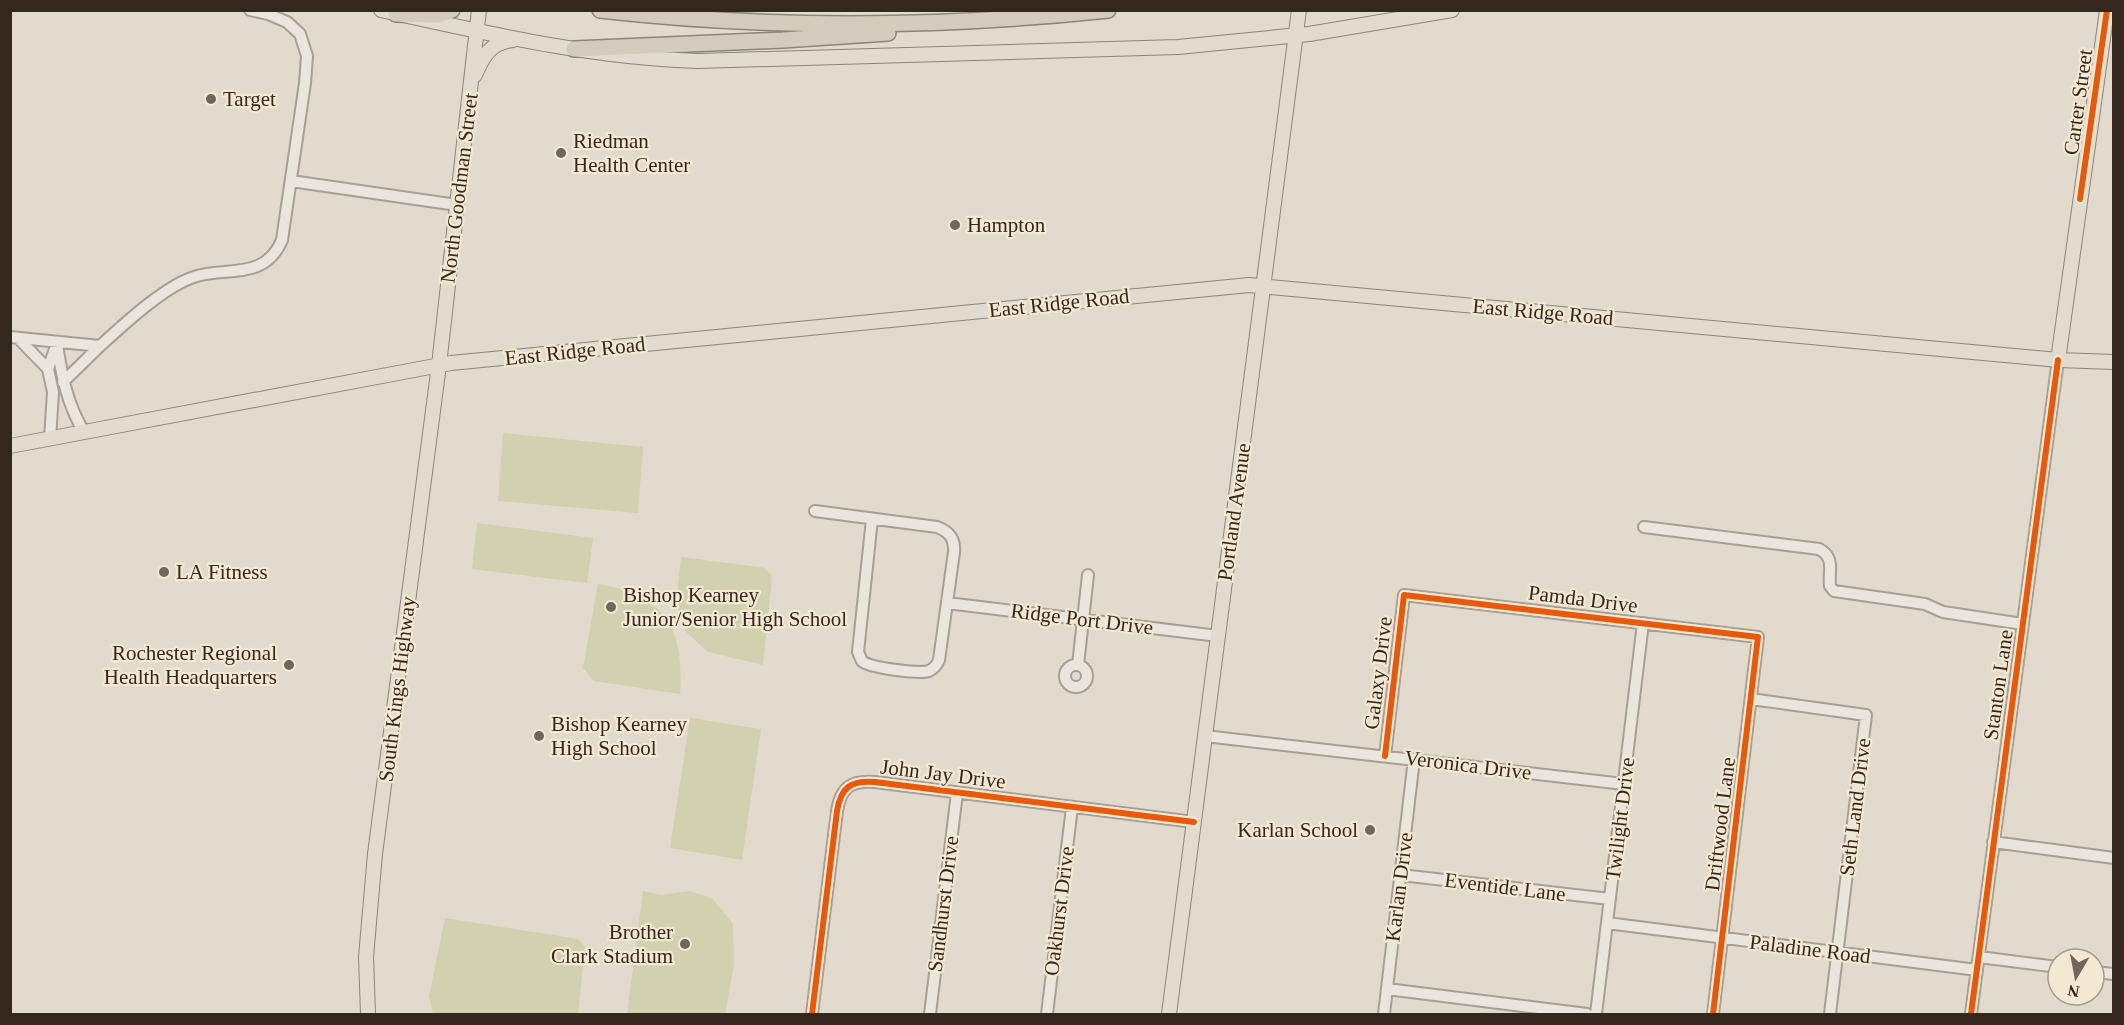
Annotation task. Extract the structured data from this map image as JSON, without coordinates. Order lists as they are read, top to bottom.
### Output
{
  "streets": {
    "main road": [
      "Carter Street",
      "North Goodman Street",
      "East Ridge Road",
      "Portland Avenue",
      "South Kings Highway"
    ],
    "street": [
      "Pamda Drive",
      "Ridge Port Drive",
      "Galaxy Drive",
      "Stanton Lane",
      "Veronica Drive",
      "John Jay Drive",
      "Seth Land Drive",
      "Twilight Drive",
      "Driftwood Lane",
      "Karlan Drive",
      "Eventide Lane",
      "Sandhurst Drive",
      "Oakhurst Drive",
      "Paladine Road"
    ]
  },
  "crossings": [
    ["Carter Street", "East Ridge Road"],
    ["Carter Street", "Stanton Lane"],
    ["North Goodman Street", "East Ridge Road"],
    ["North Goodman Street", "South Kings Highway"],
    ["East Ridge Road", "Portland Avenue"],
    ["East Ridge Road", "Stanton Lane"],
    ["East Ridge Road", "South Kings Highway"],
    ["Portland Avenue", "Ridge Port Drive"],
    ["Portland Avenue", "Veronica Drive"],
    ["Portland Avenue", "John Jay Drive"],
    ["Pamda Drive", "Galaxy Drive"],
    ["Pamda Drive", "Twilight Drive"],
    ["Pamda Drive", "Driftwood Lane"],
    ["Galaxy Drive", "Veronica Drive"],
    ["Stanton Lane", "Paladine Road"],
    ["Veronica Drive", "Twilight Drive"],
    ["Veronica Drive", "Karlan Drive"],
    ["John Jay Drive", "Sandhurst Drive"],
    ["John Jay Drive", "Oakhurst Drive"],
    ["Seth Land Drive", "Driftwood Lane"],
    ["Seth Land Drive", "Paladine Road"],
    ["Twilight Drive", "Eventide Lane"],
    ["Twilight Drive", "Paladine Road"],
    ["Driftwood Lane", "Paladine Road"],
    ["Karlan Drive", "Eventide Lane"]
  ],
  "places": [
    "Target",
    "Riedman Health Center",
    "Hampton",
    "LA Fitness",
    "Bishop Kearney Junior/Senior High School",
    "Rochester Regional Health Headquarters",
    "Bishop Kearney High School",
    "Karlan School",
    "Brother Clark Stadium"
  ],
  "north": "bottom"
}
